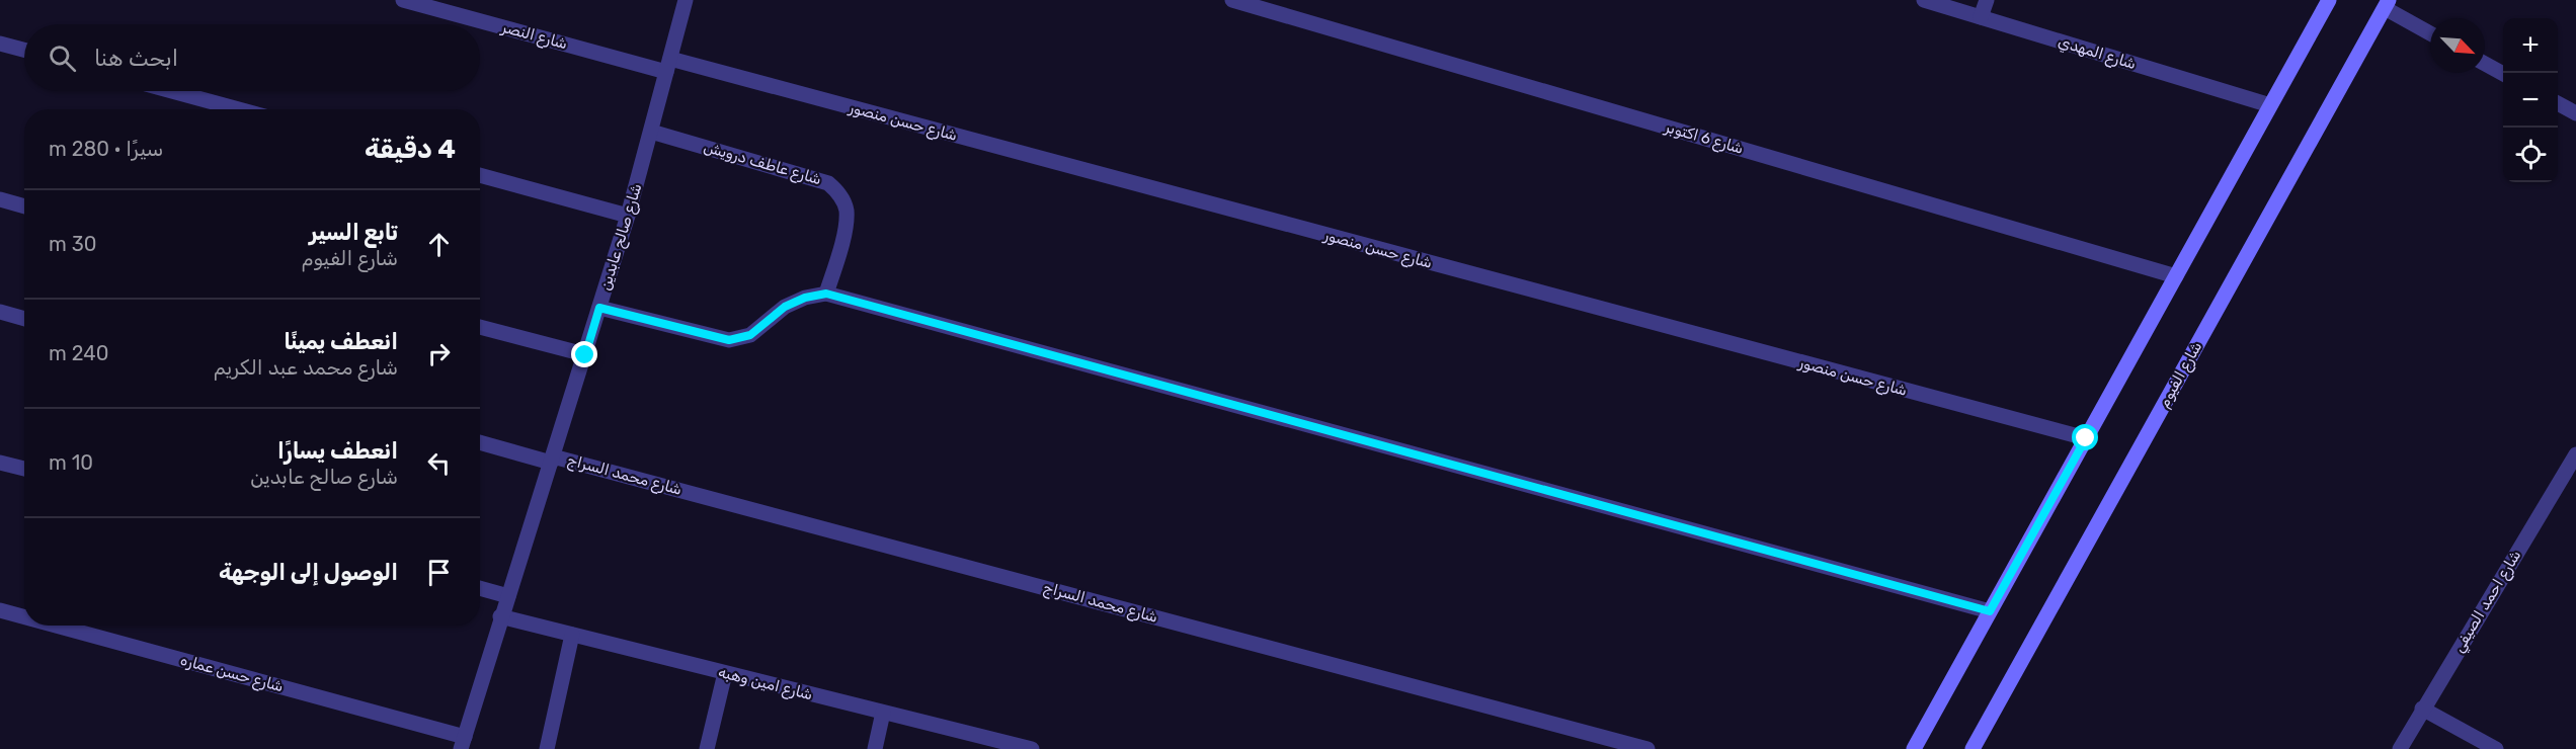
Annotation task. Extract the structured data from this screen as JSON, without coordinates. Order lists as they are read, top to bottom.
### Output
{
  "streets": {
    "street": [
      "شارع النصر",
      "شارع المهدي",
      "شارع حسن منصور",
      "شارع 6 اكتوبر",
      "شارع عاطف درويش",
      "شارع صالح عابدين",
      "شارع الفيوم",
      "شارع محمد السراج",
      "شارع احمد الصيفي",
      "شارع حسن عماره",
      "شارع امين وهبه"
    ]
  },
  "crossings": [
    ["شارع النصر", "شارع حسن منصور"],
    ["شارع النصر", "شارع صالح عابدين"],
    ["شارع حسن منصور", "شارع صالح عابدين"],
    ["شارع عاطف درويش", "شارع صالح عابدين"],
    ["شارع صالح عابدين", "شارع محمد السراج"],
    ["شارع صالح عابدين", "شارع حسن عماره"],
    ["شارع صالح عابدين", "شارع امين وهبه"]
  ],
  "north": "bottom right",
  "page": {
    "map_buttons": ["+", "−"],
    "search": "ابحث هنا",
    "heading": ["4 دقيقة", "سيرًا · 280 m"],
    "list": [
      ["تابع السير", "شارع الفيوم", "30 m"],
      ["انعطف يمينًا", "شارع محمد عبد الكريم", "240 m"],
      ["انعطف يسارًا", "شارع صالح عابدين", "10 m"],
      "الوصول إلى الوجهة"
    ]
  }
}
